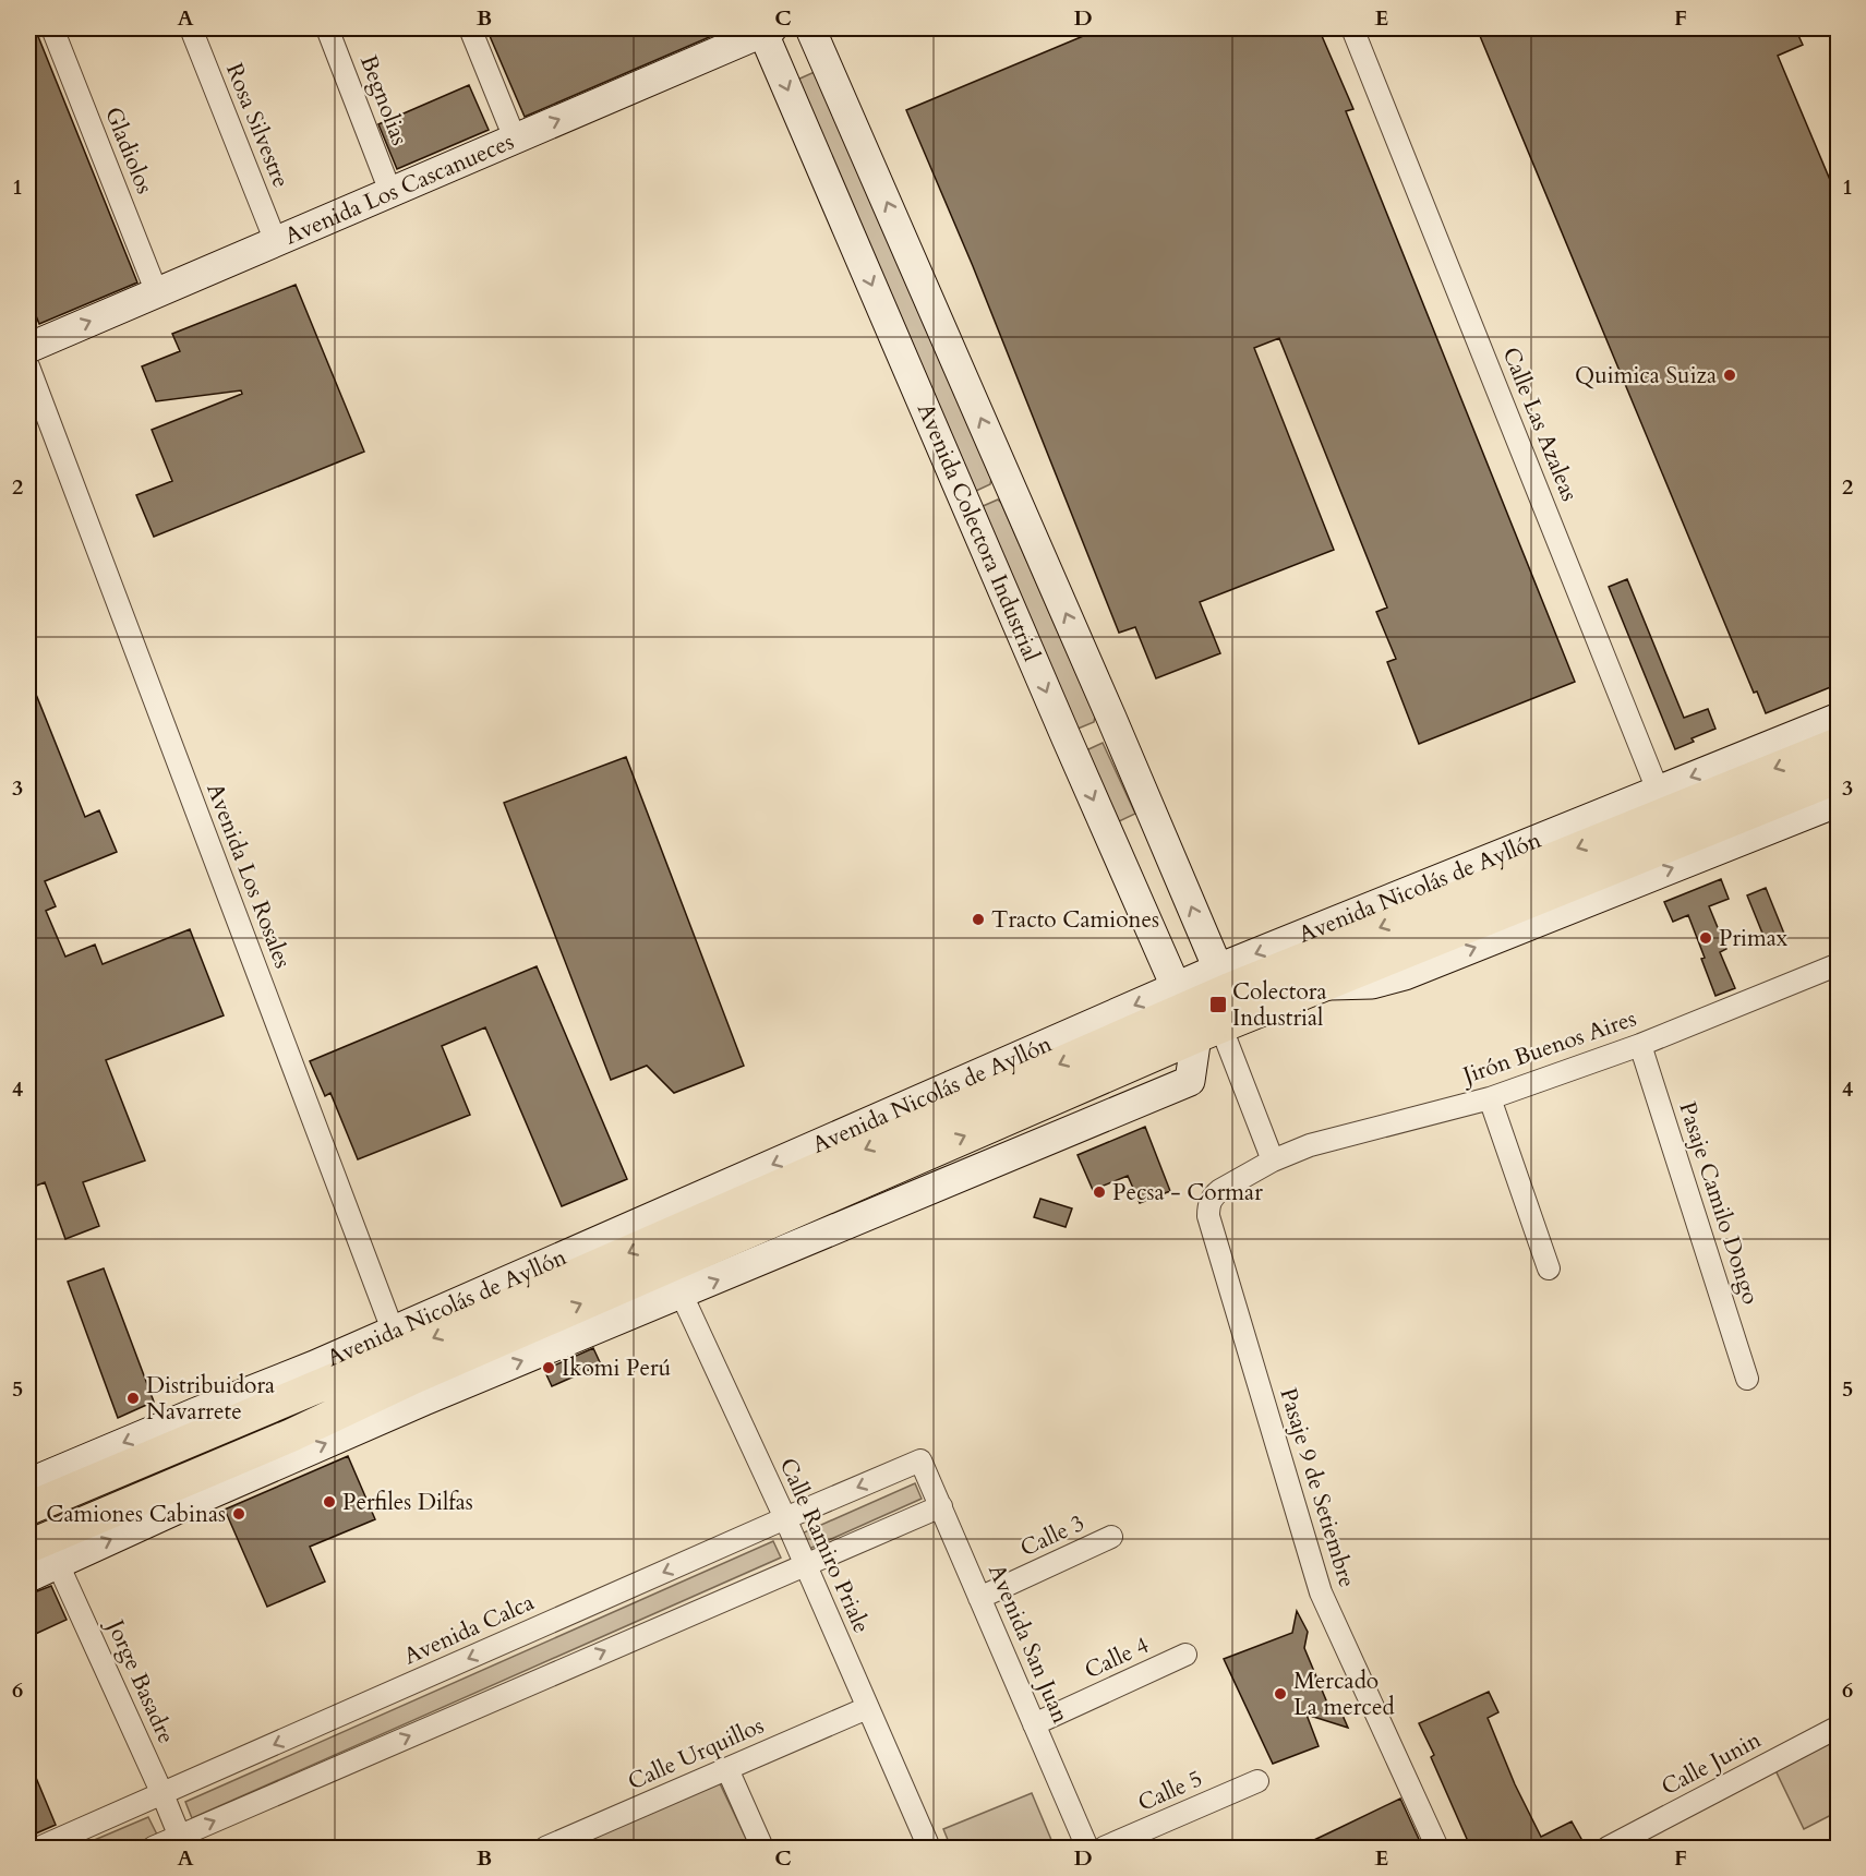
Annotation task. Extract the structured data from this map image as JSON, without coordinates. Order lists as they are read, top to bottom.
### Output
{
  "streets": {
    "main road": ["Avenida Los Cascanueces", "Avenida Colectora Industrial", "Avenida Nicolás de Ayllón"],
    "street": [
      "Begnolias",
      "Rosa Silvestre",
      "Gladiolos",
      "Calle Las Azaleas",
      "Avenida Los Rosales",
      "Jirón Buenos Aires",
      "Pasaje Camilo Dongo",
      "Pasaje 9 de Setiembre",
      "Calle 3",
      "Calle Ramiro Priale",
      "Avenida Calca",
      "Avenida San Juan",
      "Calle 4",
      "Jorge Basadre",
      "Calle Urquillos",
      "Calle Junin",
      "Calle 5"
    ]
  },
  "crossings": [
    ["Begnolias", "Avenida Los Cascanueces"],
    ["Rosa Silvestre", "Avenida Los Cascanueces"],
    ["Gladiolos", "Avenida Los Cascanueces"],
    ["Avenida Los Cascanueces", "Avenida Colectora Industrial"],
    ["Calle Las Azaleas", "Avenida Nicolás de Ayllón"],
    ["Avenida Colectora Industrial", "Avenida Nicolás de Ayllón"],
    ["Avenida Los Rosales", "Avenida Nicolás de Ayllón"],
    ["Avenida Nicolás de Ayllón", "Calle Ramiro Priale"],
    ["Avenida Nicolás de Ayllón", "Jorge Basadre"],
    ["Jirón Buenos Aires", "Pasaje Camilo Dongo"],
    ["Jirón Buenos Aires", "Pasaje 9 de Setiembre"],
    ["Calle 3", "Avenida San Juan"],
    ["Calle Ramiro Priale", "Avenida Calca"],
    ["Calle Ramiro Priale", "Calle Urquillos"],
    ["Avenida Calca", "Avenida San Juan"],
    ["Avenida Calca", "Jorge Basadre"],
    ["Avenida San Juan", "Calle 4"]
  ],
  "one_way": ["Avenida Los Cascanueces"],
  "places": {
    "other": [
      "Quimica Suiza",
      "Tracto Camiones",
      "Primax",
      "Pecsa - Cormar",
      "Ikomi Perú",
      "Distribuidora Navarrete",
      "Perfiles Dilfas",
      "Camiones Cabinas",
      "Mercado La merced"
    ],
    "transit": ["Colectora Industrial"]
  },
  "grid": {
    "columns": [
      "A",
      "B",
      "C",
      "D",
      "E",
      "F"
    ],
    "rows": [
      "1",
      "2",
      "3",
      "4",
      "5",
      "6"
    ]
  }
}
